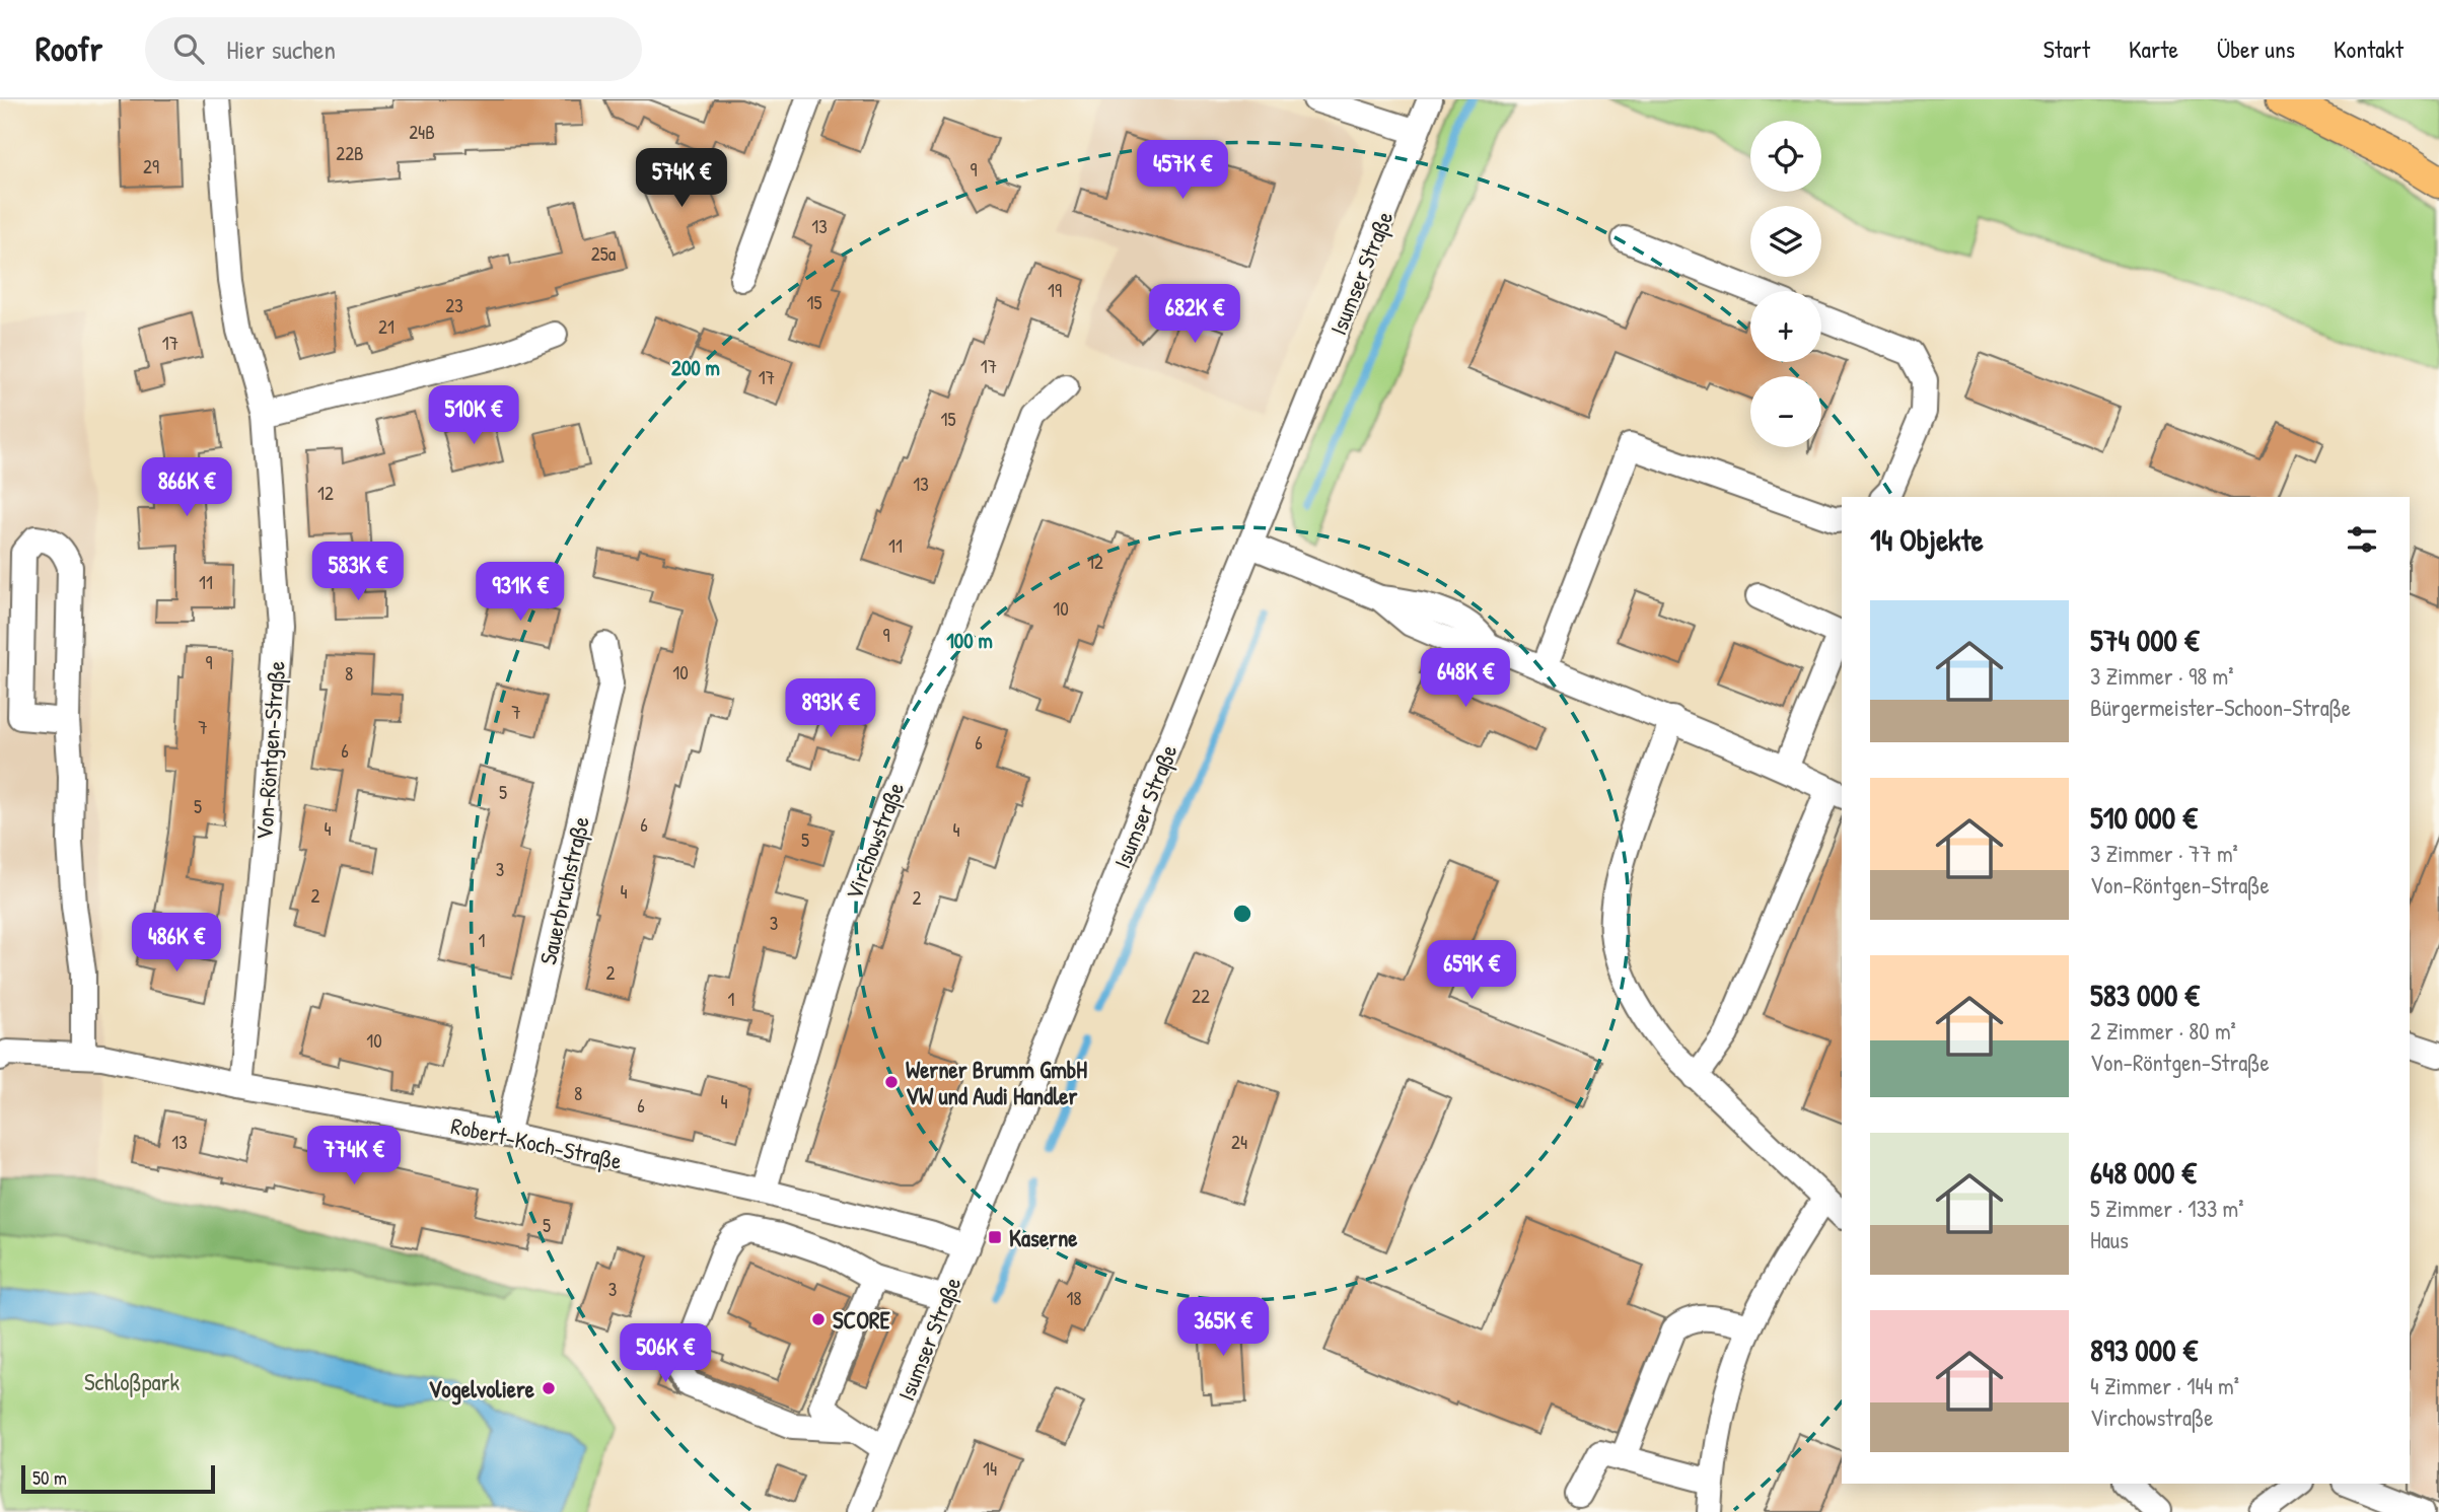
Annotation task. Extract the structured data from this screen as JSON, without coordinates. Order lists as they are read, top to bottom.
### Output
{
  "streets": {
    "street": [
      "Isumser Straße",
      "Von-Röntgen-Straße",
      "Virchowstraße",
      "Sauerbruchstraße",
      "Robert-Koch-Straße"
    ]
  },
  "crossings": [
    ["Isumser Straße", "Robert-Koch-Straße"],
    ["Von-Röntgen-Straße", "Robert-Koch-Straße"],
    ["Virchowstraße", "Robert-Koch-Straße"],
    ["Sauerbruchstraße", "Robert-Koch-Straße"]
  ],
  "parks": ["Schloßpark"],
  "places": {
    "other": ["Werner Brumm GmbH VW und Audi Handler", "SCORE", "Vogelvoliere"],
    "transit": ["Kaserne"]
  },
  "house_numbers": [
    "24B",
    "22B",
    "29",
    "9",
    "13",
    "25a",
    "19",
    "15",
    "23",
    "21",
    "17",
    "17",
    "17",
    "15",
    "13",
    "12",
    "11",
    "12",
    "11",
    "10",
    "9",
    "9",
    "10",
    "8",
    "7",
    "7",
    "6",
    "6",
    "5",
    "5",
    "6",
    "4",
    "4",
    "5",
    "3",
    "4",
    "2",
    "2",
    "3",
    "1",
    "2",
    "22",
    "1",
    "10",
    "8",
    "4",
    "6",
    "13",
    "24",
    "5",
    "3",
    "18",
    "14"
  ],
  "scale_bar": "50 m",
  "page": {
    "header": "Roofr",
    "search": "Hier suchen",
    "nav": [
      "Start",
      "Karte",
      "Über uns",
      "Kontakt"
    ],
    "map_buttons": ["+", "−"],
    "price": [
      "457K €",
      "574K €",
      "682K €",
      "510K €",
      "866K €",
      "583K €",
      "931K €",
      "648K €",
      "893K €",
      "486K €",
      "659K €",
      "774K €",
      "365K €",
      "506K €"
    ],
    "heading": "14 Objekte",
    "list": [
      {
        "name": "574 000 €",
        "note": "3 Zimmer · 98 m² · Bürgermeister-Schoon-Straße"
      },
      {
        "name": "510 000 €",
        "note": "3 Zimmer · 77 m² · Von-Röntgen-Straße"
      },
      {
        "name": "583 000 €",
        "note": "2 Zimmer · 80 m² · Von-Röntgen-Straße"
      },
      {
        "name": "648 000 €",
        "note": "5 Zimmer · 133 m² · Haus"
      },
      {
        "name": "893 000 €",
        "note": "4 Zimmer · 144 m² · Virchowstraße"
      }
    ],
    "scale": "50 m"
  },
  "rings": ["200 m", "100 m"]
}
